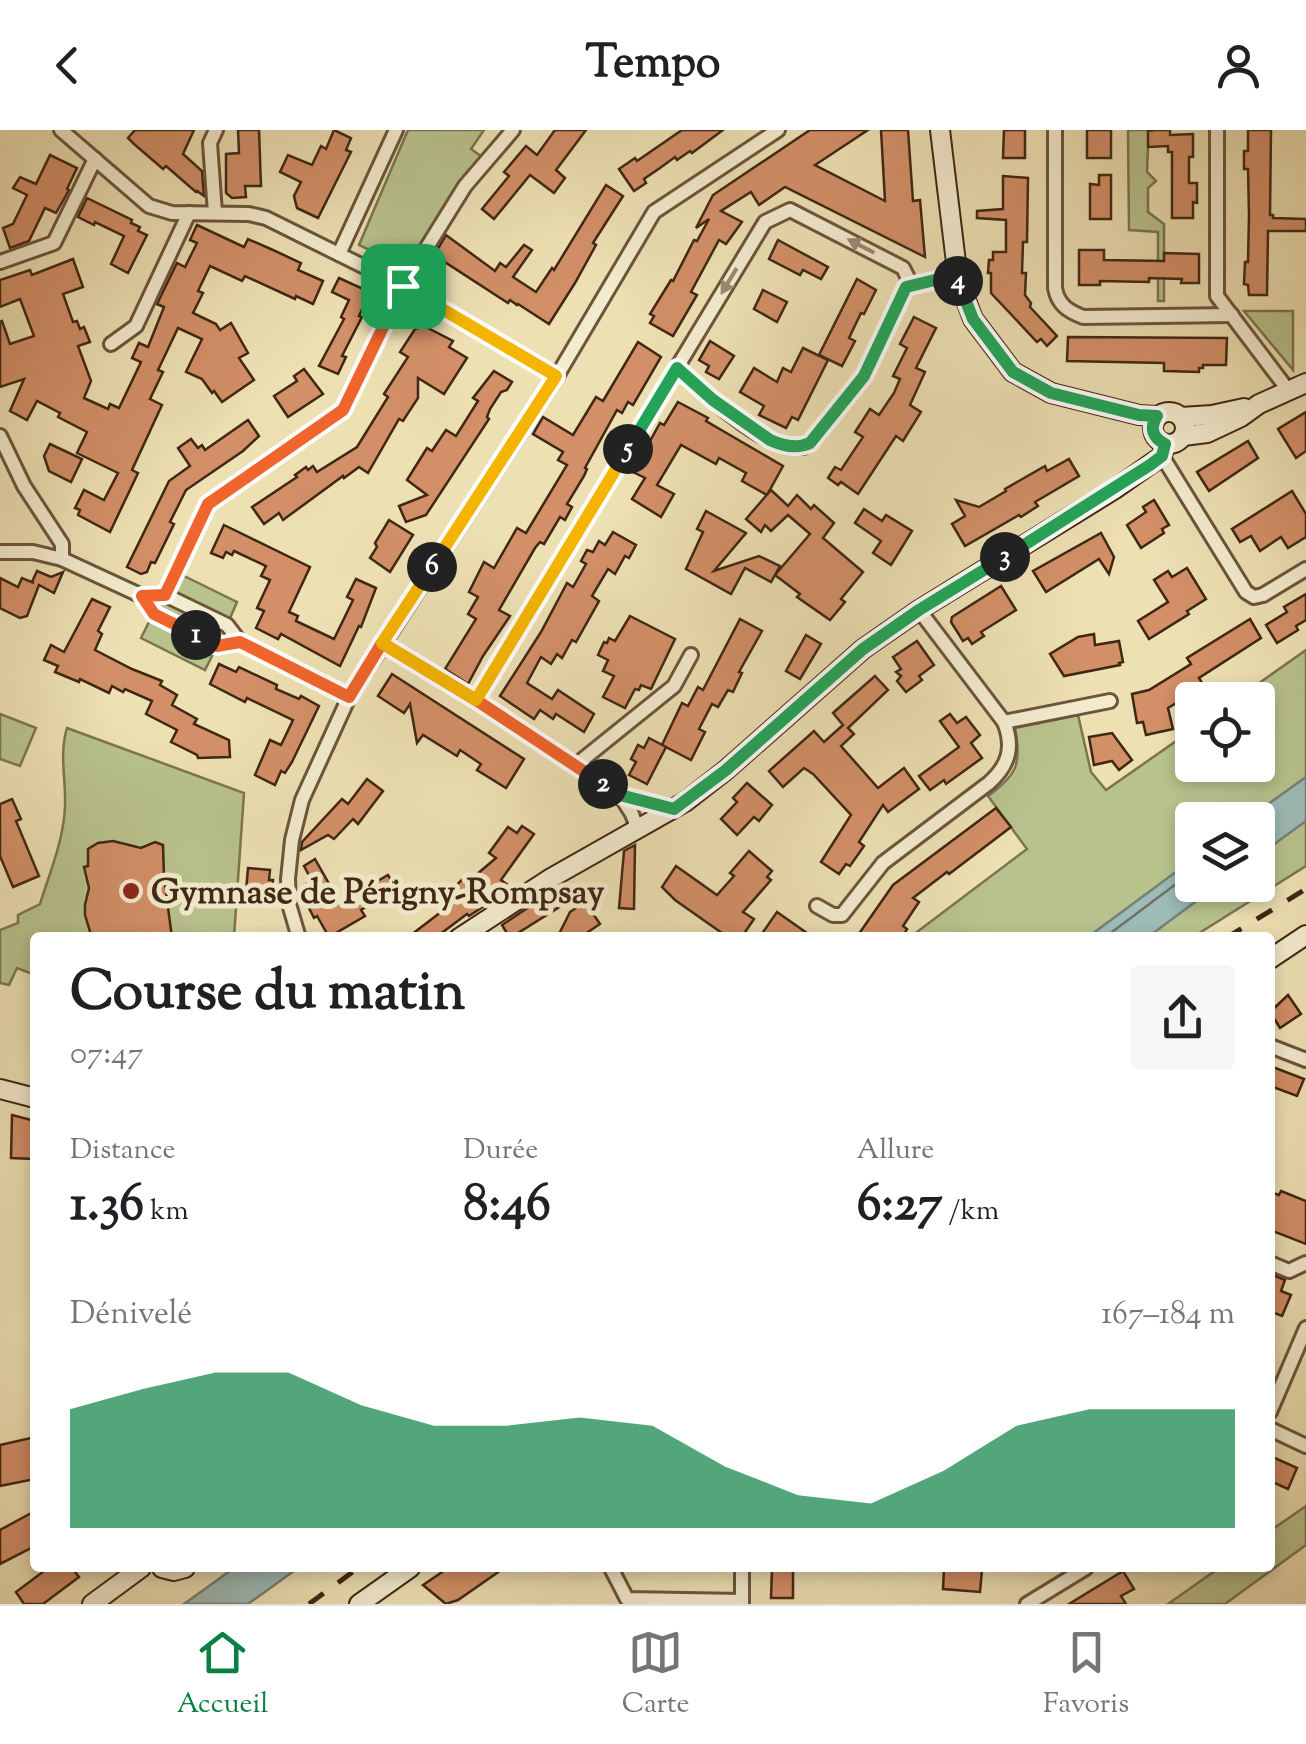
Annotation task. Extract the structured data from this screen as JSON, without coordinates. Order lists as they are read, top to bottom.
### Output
{
  "places": ["Gymnase de Périgny-Rompsay"],
  "page": {
    "header": "Tempo",
    "pins": [
      "4",
      "5",
      "3",
      "6",
      "1",
      "2"
    ],
    "heading": ["Course du matin", "07:47"],
    "stats": [
      ["Distance", "1.36 km"],
      ["Durée", "8:46"],
      ["Allure", "6:27 /km"]
    ],
    "chart": ["Dénivelé", "167–184 m"],
    "tabs": ["Accueil", "Carte", "Favoris"]
  }
}
